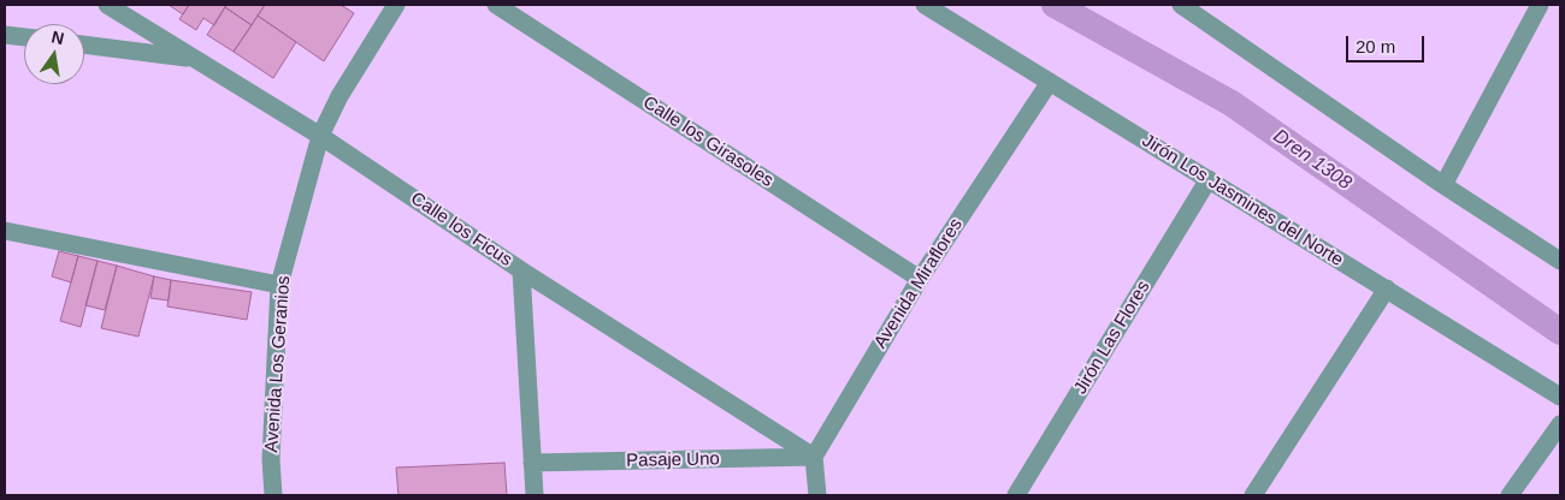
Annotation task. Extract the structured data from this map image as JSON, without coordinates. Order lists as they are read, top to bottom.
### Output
{
  "streets": {
    "street": [
      "Calle los Girasoles",
      "Jirón Los Jasmines del Norte",
      "Calle los Ficus",
      "Avenida Miraflores",
      "Jirón Las Flores",
      "Avenida Los Geranios",
      "Pasaje Uno"
    ]
  },
  "crossings": [
    ["Calle los Girasoles", "Avenida Miraflores"],
    ["Jirón Los Jasmines del Norte", "Avenida Miraflores"],
    ["Jirón Los Jasmines del Norte", "Jirón Las Flores"],
    ["Calle los Ficus", "Avenida Miraflores"],
    ["Calle los Ficus", "Avenida Los Geranios"],
    ["Calle los Ficus", "Pasaje Uno"],
    ["Avenida Miraflores", "Pasaje Uno"]
  ],
  "water": ["Dren 1308"],
  "scale_bar": "20 m",
  "north": "top"
}
